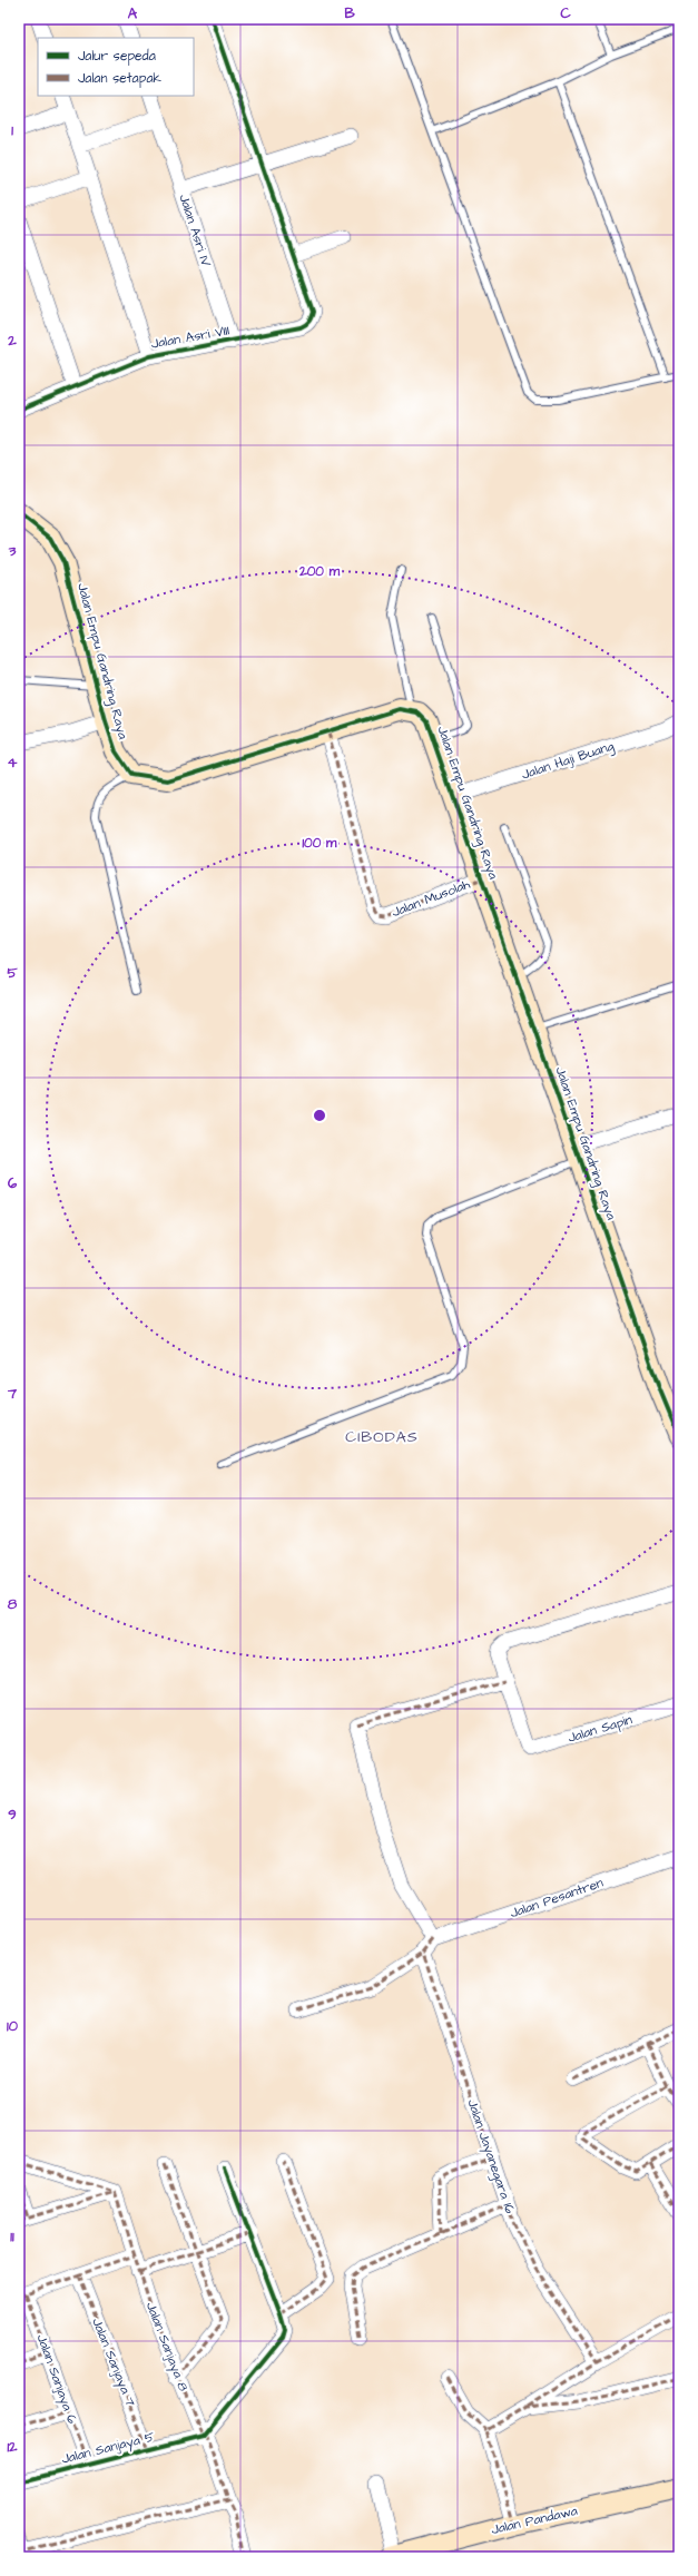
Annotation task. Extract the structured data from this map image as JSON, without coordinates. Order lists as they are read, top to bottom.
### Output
{
  "streets": {
    "street": [
      "Jalan Asri IV",
      "Jalan Asri VIII",
      "Jalan Empu Gandring Raya",
      "Jalan Haji Buang",
      "Jalan Musolah",
      "Jalan Sapin",
      "Jalan Pesantren",
      "Jalan Jayanegara 16",
      "Jalan Sanjaya 8",
      "Jalan Sanjaya 7",
      "Jalan Sanjaya 6",
      "Jalan Sanjaya 5",
      "Jalan Pandawa"
    ]
  },
  "crossings": [
    ["Jalan Asri IV", "Jalan Asri VIII"],
    ["Jalan Empu Gandring Raya", "Jalan Haji Buang"],
    ["Jalan Empu Gandring Raya", "Jalan Musolah"],
    ["Jalan Sanjaya 8", "Jalan Sanjaya 5"],
    ["Jalan Sanjaya 7", "Jalan Sanjaya 5"],
    ["Jalan Sanjaya 6", "Jalan Sanjaya 5"]
  ],
  "districts": ["CIBODAS"],
  "legend": ["Jalur sepeda", "Jalan setapak"],
  "grid": {
    "columns": ["A", "B", "C"],
    "rows": [
      "1",
      "2",
      "3",
      "4",
      "5",
      "6",
      "7",
      "8",
      "9",
      "10",
      "11",
      "12"
    ]
  },
  "rings": ["200 m", "100 m"]
}
